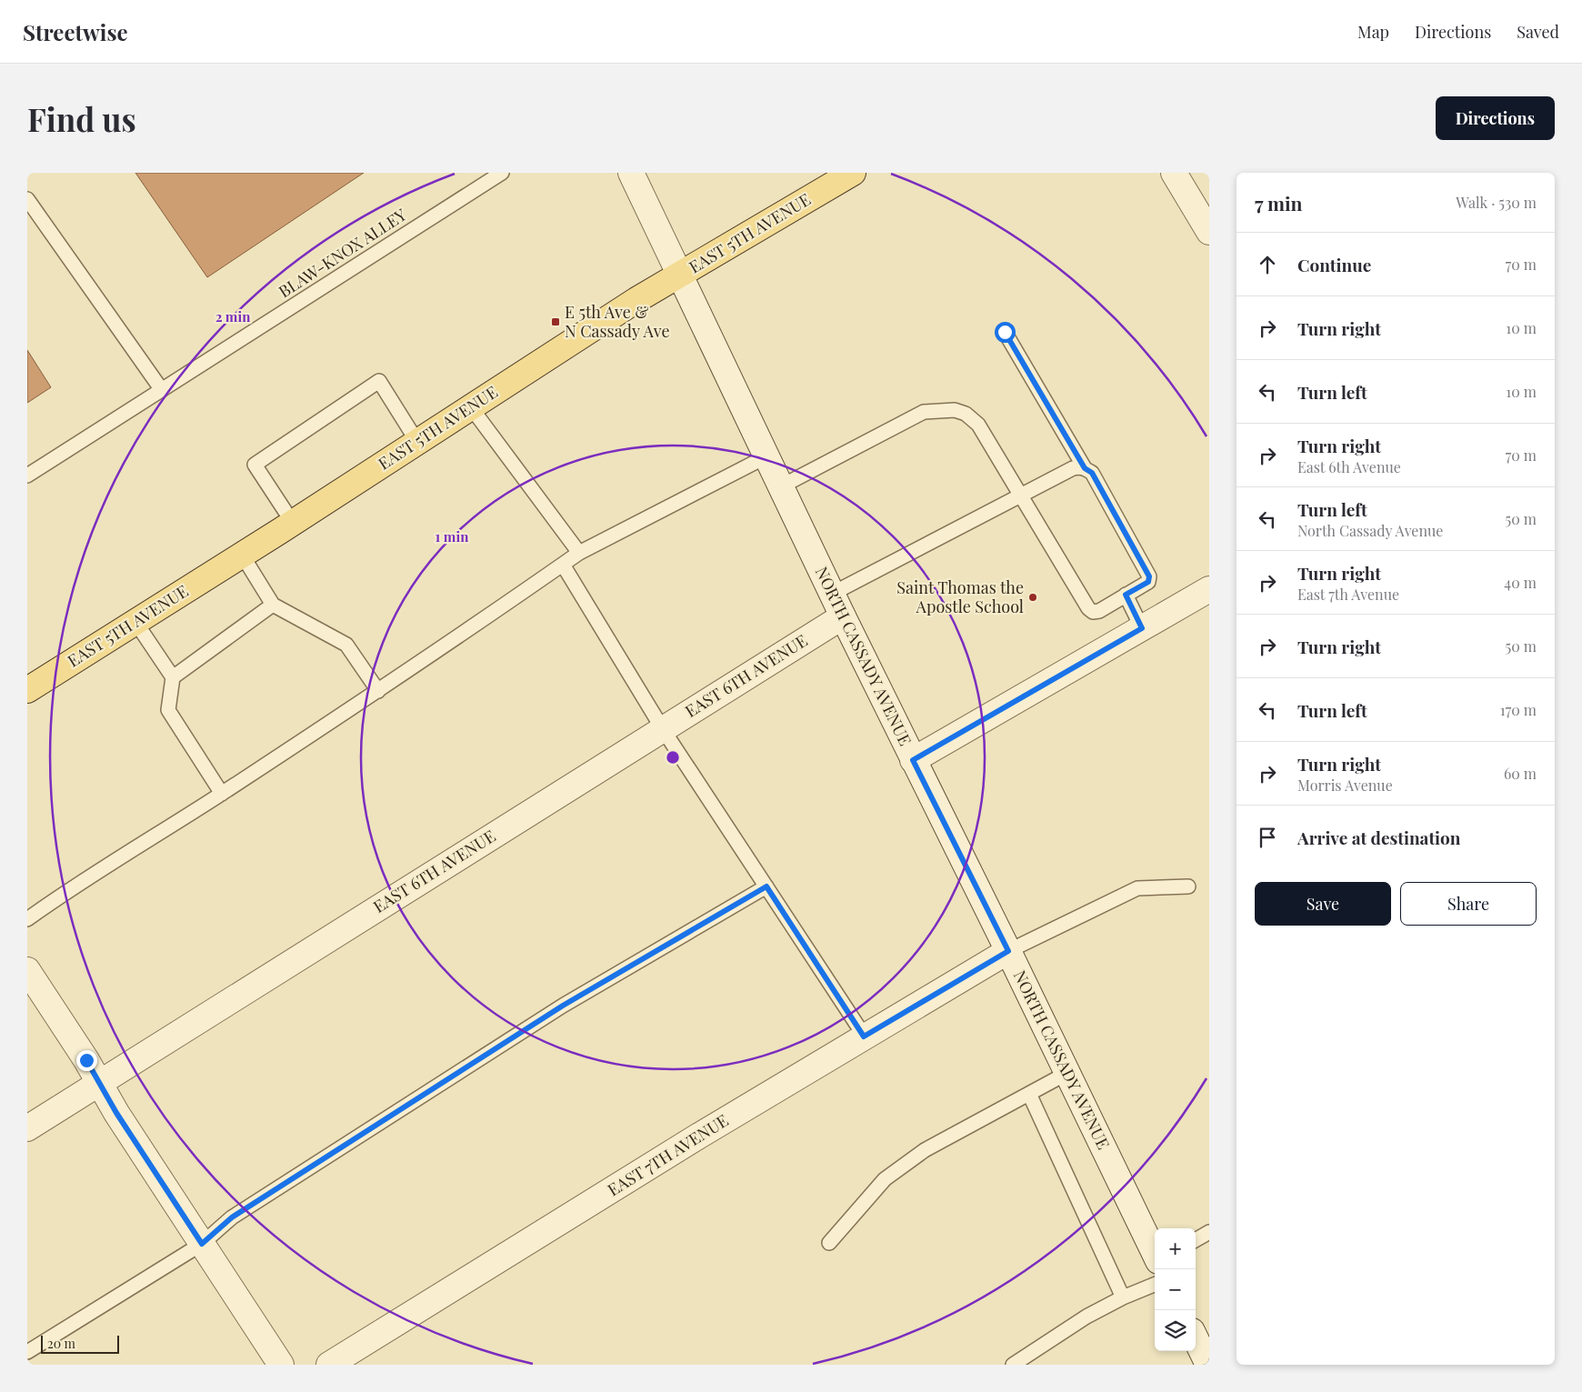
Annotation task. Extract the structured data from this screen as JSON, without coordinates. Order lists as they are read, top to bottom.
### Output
{
  "streets": {
    "main road": ["EAST 5TH AVENUE"],
    "street": ["NORTH CASSADY AVENUE", "EAST 6TH AVENUE", "EAST 7TH AVENUE"],
    "lane": ["BLAW-KNOX ALLEY"]
  },
  "crossings": [
    ["EAST 5TH AVENUE", "NORTH CASSADY AVENUE"],
    ["NORTH CASSADY AVENUE", "EAST 6TH AVENUE"],
    ["NORTH CASSADY AVENUE", "EAST 7TH AVENUE"]
  ],
  "places": {
    "transit": ["E 5th Ave & N Cassady Ave"],
    "other": ["Saint Thomas the Apostle School"]
  },
  "scale_bar": "20 m",
  "page": {
    "header": "Streetwise",
    "nav": ["Map", "Directions", "Saved"],
    "buttons": [
      "Directions",
      ["Save", "Share"]
    ],
    "title": "Find us",
    "heading": ["7 min", "Walk · 530 m"],
    "list": [
      ["Continue", "70 m"],
      ["Turn right", "10 m"],
      ["Turn left", "10 m"],
      ["Turn right", "East 6th Avenue", "70 m"],
      ["Turn left", "North Cassady Avenue", "50 m"],
      ["Turn right", "East 7th Avenue", "40 m"],
      ["Turn right", "50 m"],
      ["Turn left", "170 m"],
      ["Turn right", "Morris Avenue", "60 m"],
      "Arrive at destination"
    ],
    "map_buttons": ["+", "−"],
    "scale": "20 m"
  },
  "rings": ["2 min", "1 min"]
}
